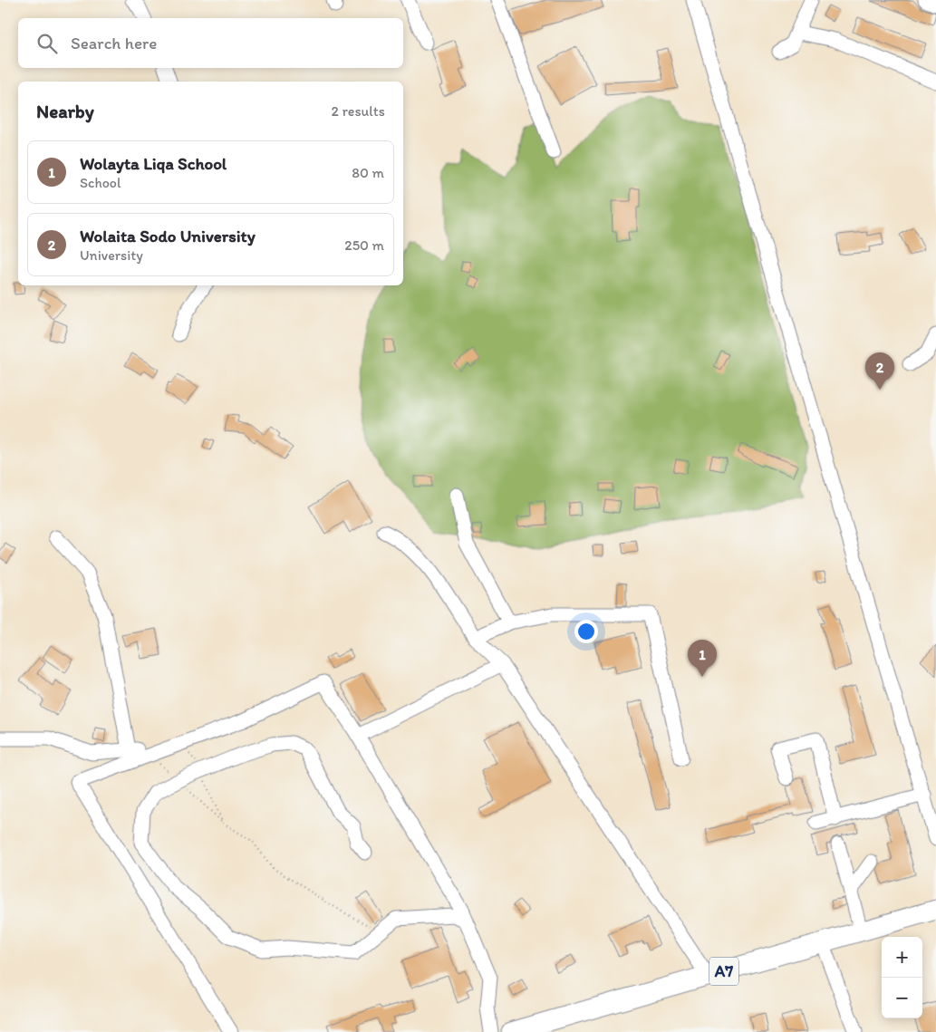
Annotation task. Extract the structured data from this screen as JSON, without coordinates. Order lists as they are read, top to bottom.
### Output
{
  "streets": {
    "highway": ["A7"]
  },
  "page": {
    "search": "Search here",
    "heading": ["Nearby", "2 results"],
    "list": [
      {
        "mark": "1",
        "name": "Wolayta Liqa School",
        "note": "School",
        "value": "80 m"
      },
      {
        "mark": "2",
        "name": "Wolaita Sodo University",
        "note": "University",
        "value": "250 m"
      }
    ],
    "pins": ["2", "1"],
    "map_buttons": ["+", "−"]
  }
}
